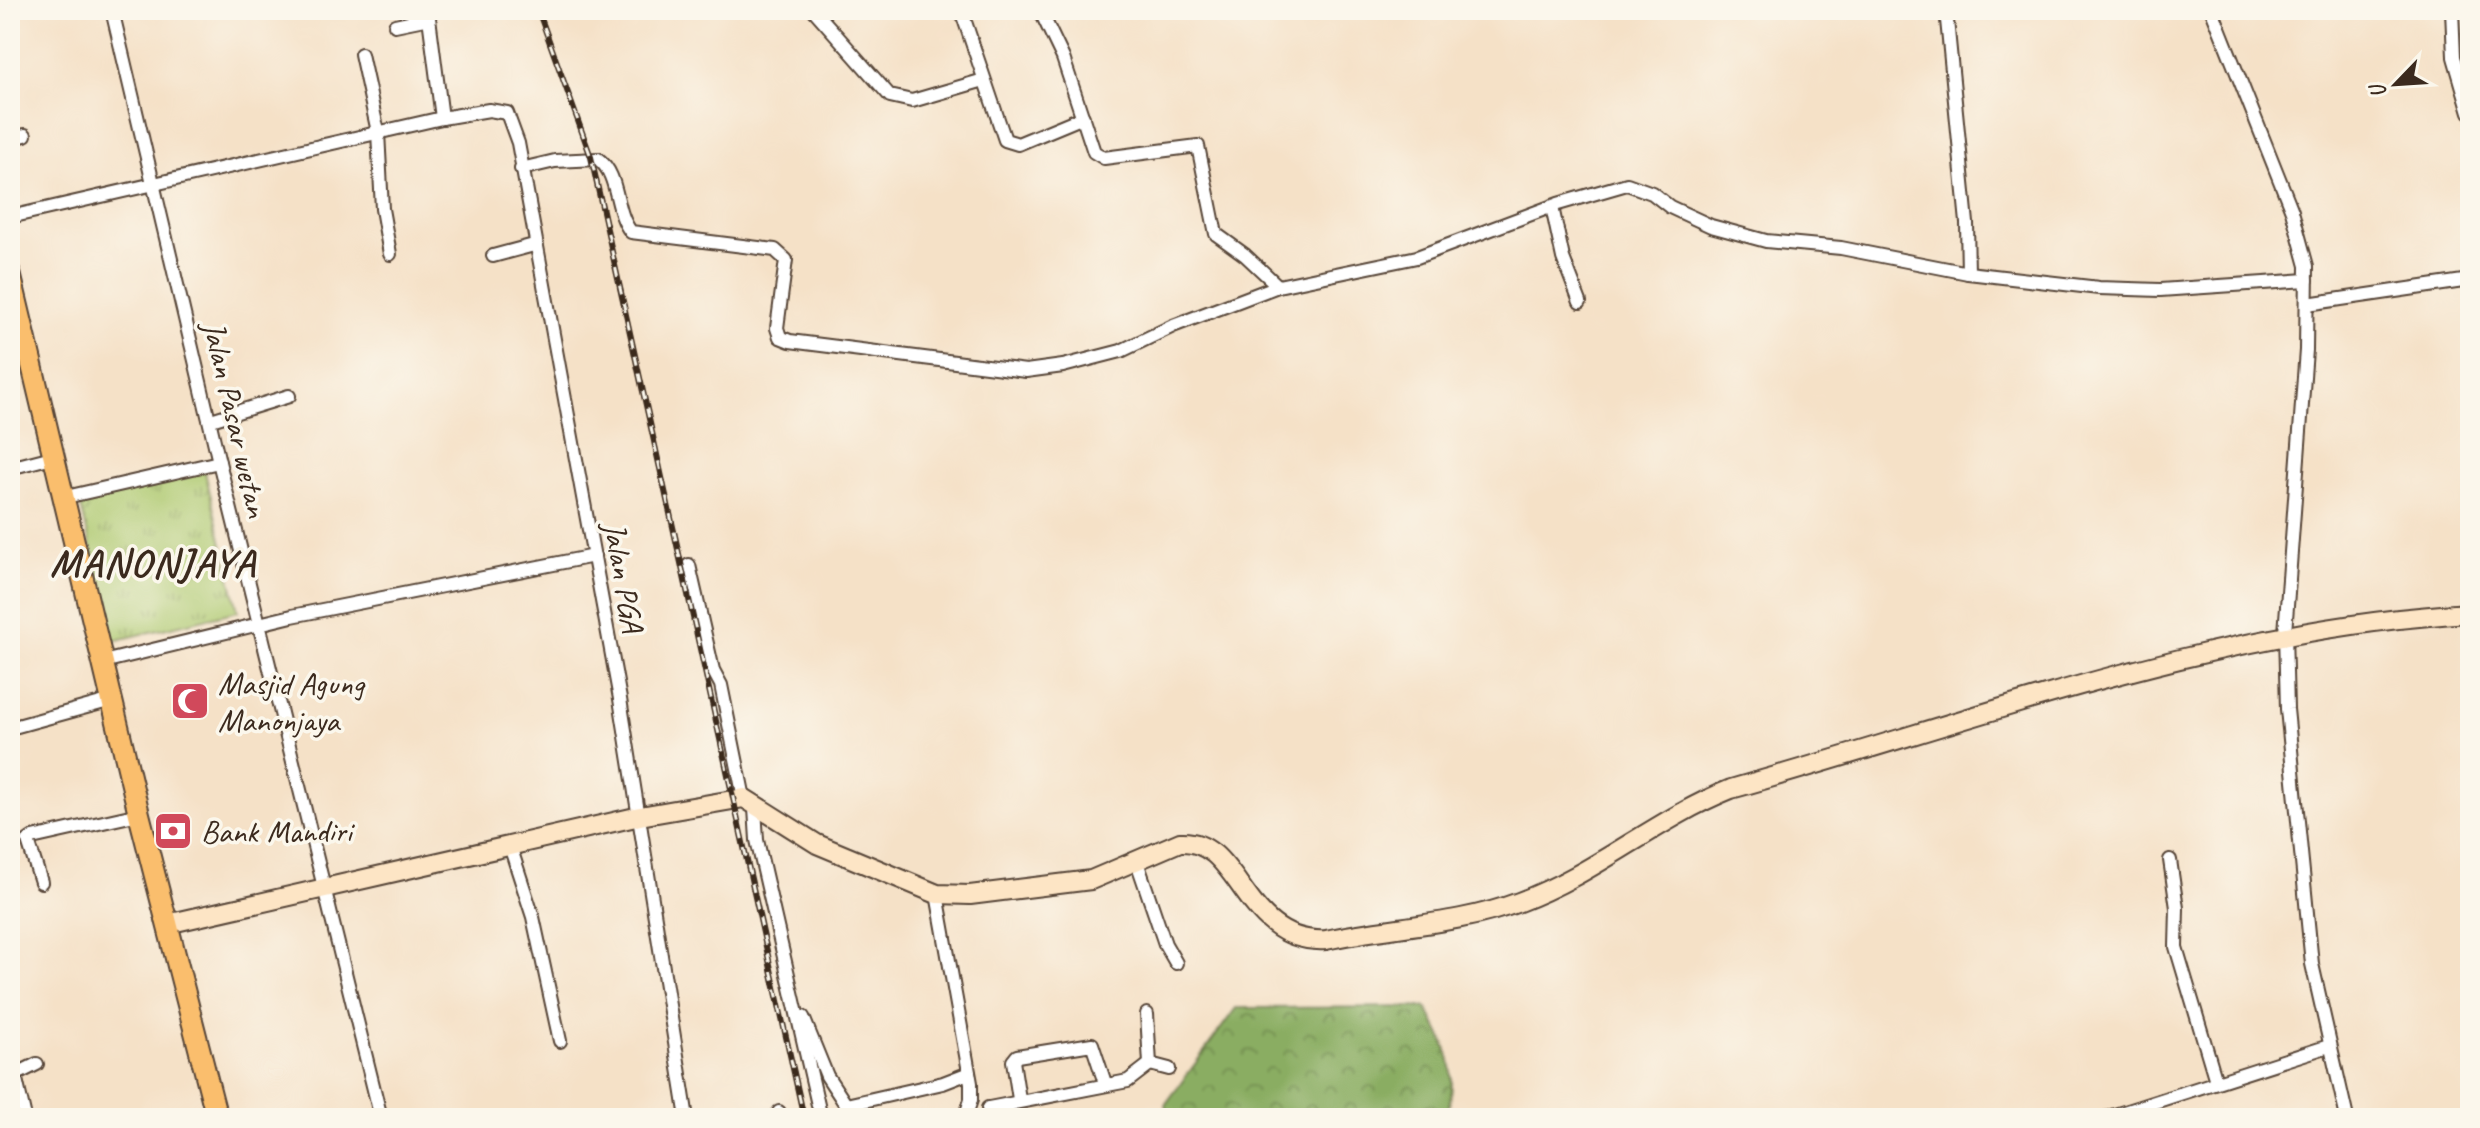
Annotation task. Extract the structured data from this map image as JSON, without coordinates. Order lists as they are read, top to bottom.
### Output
{
  "streets": {
    "street": ["Jalan Pasar wetan", "Jalan PGA"]
  },
  "districts": ["MANONJAYA"],
  "places": {
    "mosque": ["Masjid Agung Manonjaya"],
    "bank": ["Bank Mandiri"]
  },
  "north": "bottom left"
}
